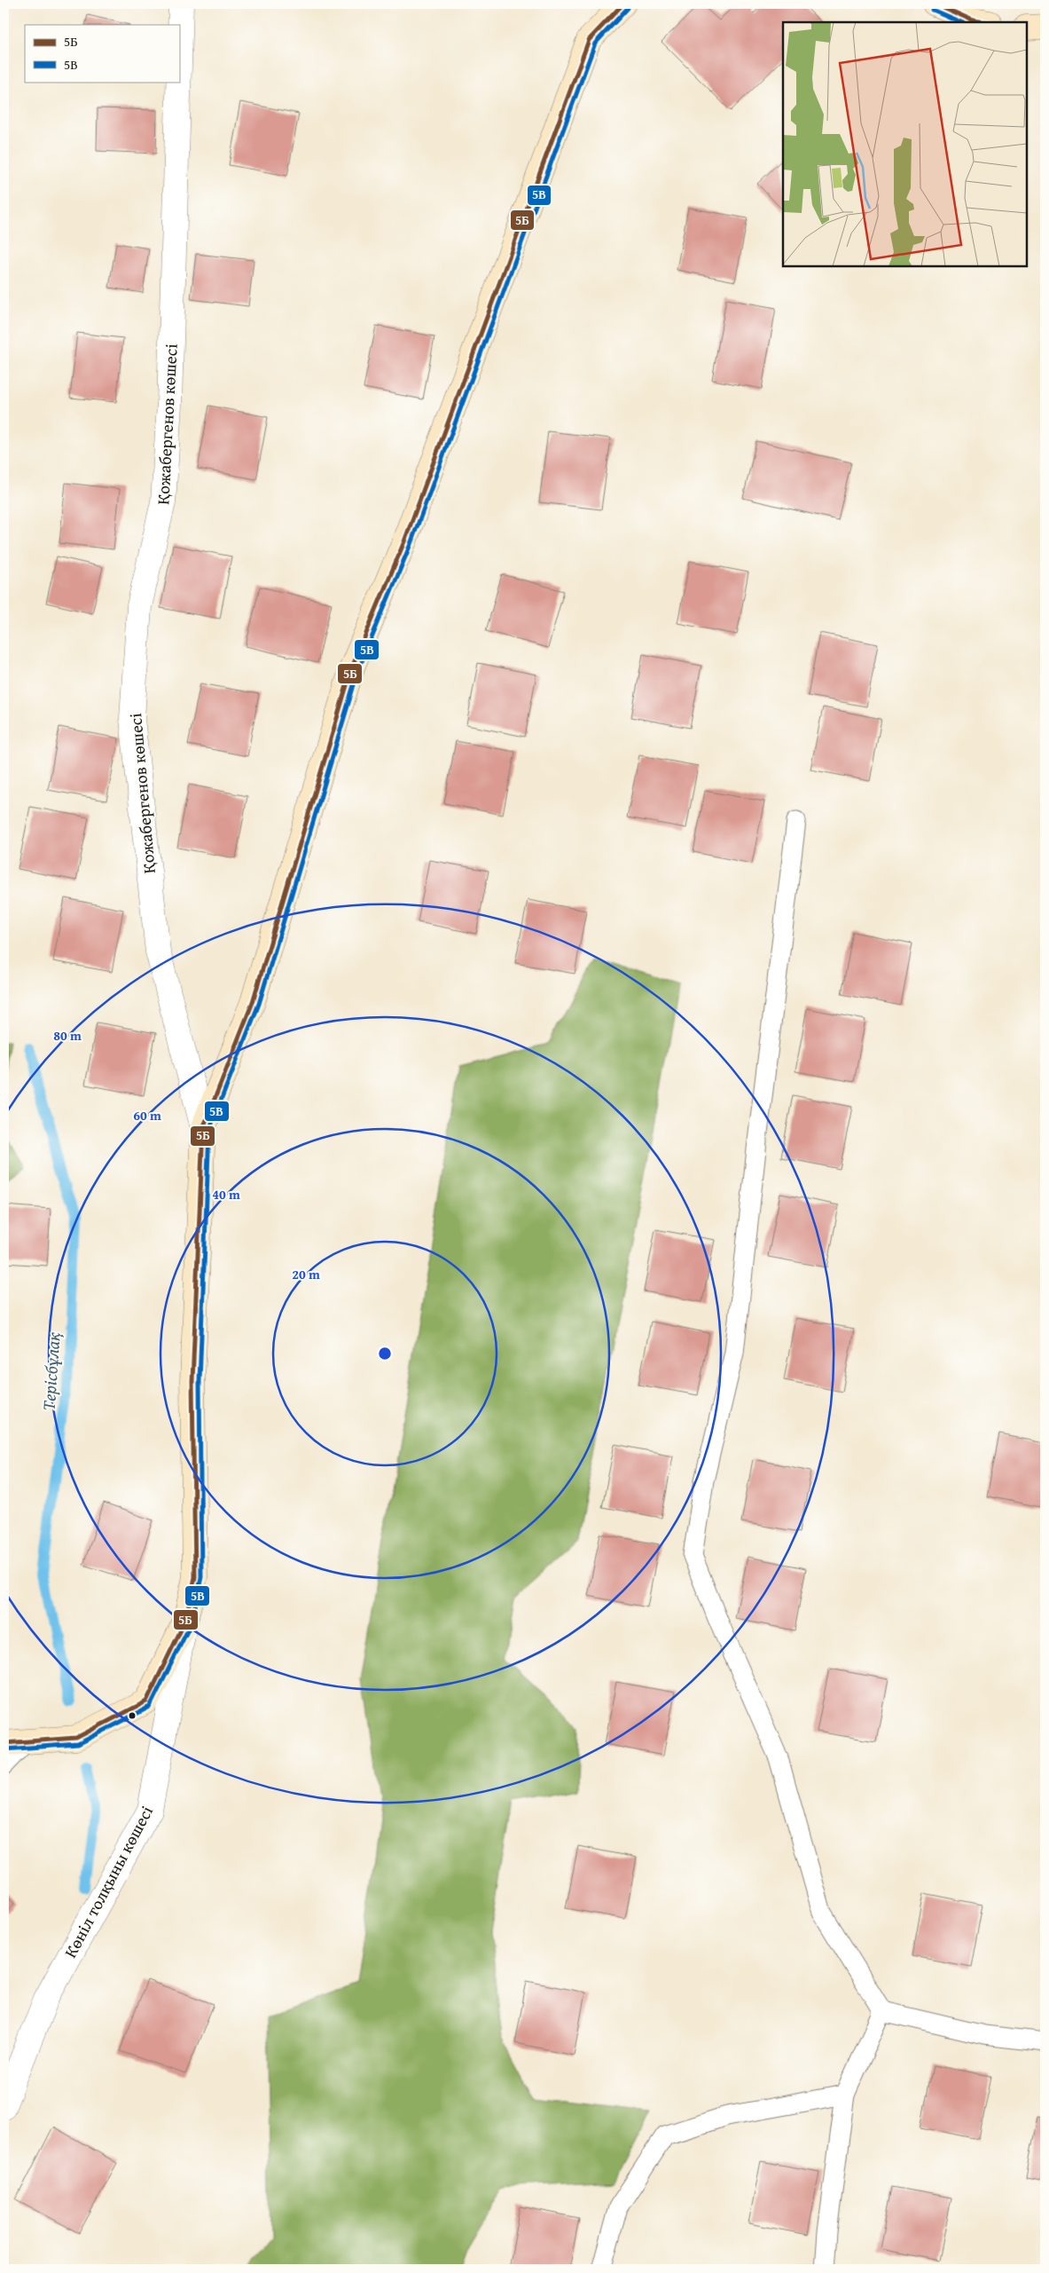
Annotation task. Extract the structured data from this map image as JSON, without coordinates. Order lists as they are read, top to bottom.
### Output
{
  "streets": {
    "street": ["Қожабергенов көшесі", "Көніл толқыны көшесі"]
  },
  "water": ["Терісбұлақ"],
  "lines": ["transit line 5Б", "transit line 5В"],
  "legend": ["5Б", "5В"],
  "rings": [
    "80 m",
    "60 m",
    "40 m",
    "20 m"
  ]
}
